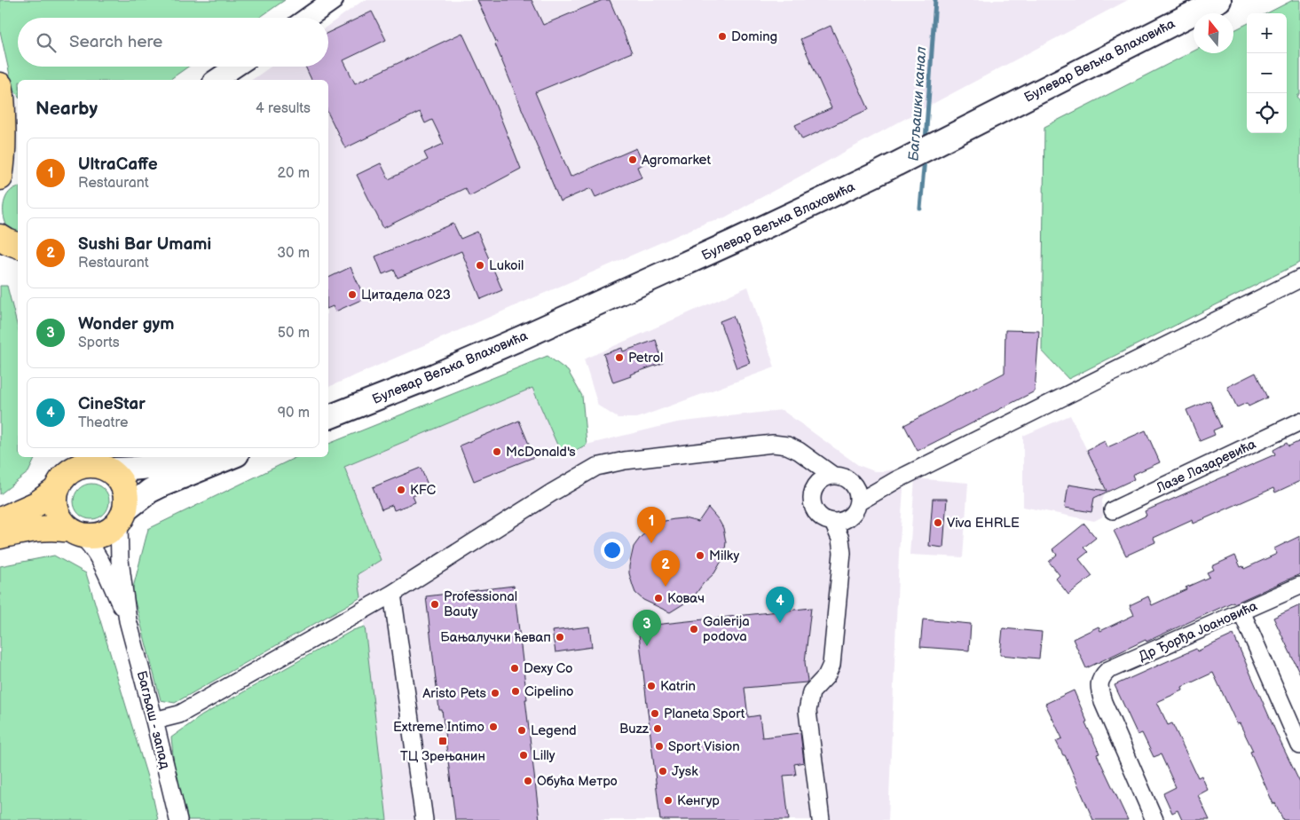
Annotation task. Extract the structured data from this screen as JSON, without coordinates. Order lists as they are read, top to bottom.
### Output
{
  "streets": {
    "main road": ["Булевар Вељка Влаховића"],
    "street": ["Лазе Лазаревића", "Др Ђорђа Јоановића", "Багљаш - запад"]
  },
  "water": ["Багљашки канал"],
  "places": {
    "other": [
      "Doming",
      "Agromarket",
      "Lukoil",
      "Цитадела 023",
      "Petrol",
      "McDonald's",
      "KFC",
      "Viva EHRLE",
      "Milky",
      "Ковач",
      "Professional Bauty",
      "Galerija podova",
      "Бањалучки ћевап",
      "Dexy Co",
      "Katrin",
      "Cipelino",
      "Aristo Pets",
      "Planeta Sport",
      "Extreme Intimo",
      "Buzz",
      "Legend",
      "Sport Vision",
      "Lilly",
      "Jysk",
      "Обућа Метро",
      "Кенгур"
    ],
    "transit": ["ТЦ Зрењанин"]
  },
  "north": "top",
  "page": {
    "map_buttons": ["+", "−"],
    "search": "Search here",
    "heading": ["Nearby", "4 results"],
    "list": [
      {
        "mark": "1",
        "name": "UltraCaffe",
        "note": "Restaurant",
        "value": "20 m"
      },
      {
        "mark": "2",
        "name": "Sushi Bar Umami",
        "note": "Restaurant",
        "value": "30 m"
      },
      {
        "mark": "3",
        "name": "Wonder gym",
        "note": "Sports",
        "value": "50 m"
      },
      {
        "mark": "4",
        "name": "CineStar",
        "note": "Theatre",
        "value": "90 m"
      }
    ],
    "pins": [
      "1",
      "2",
      "4",
      "3"
    ]
  }
}
